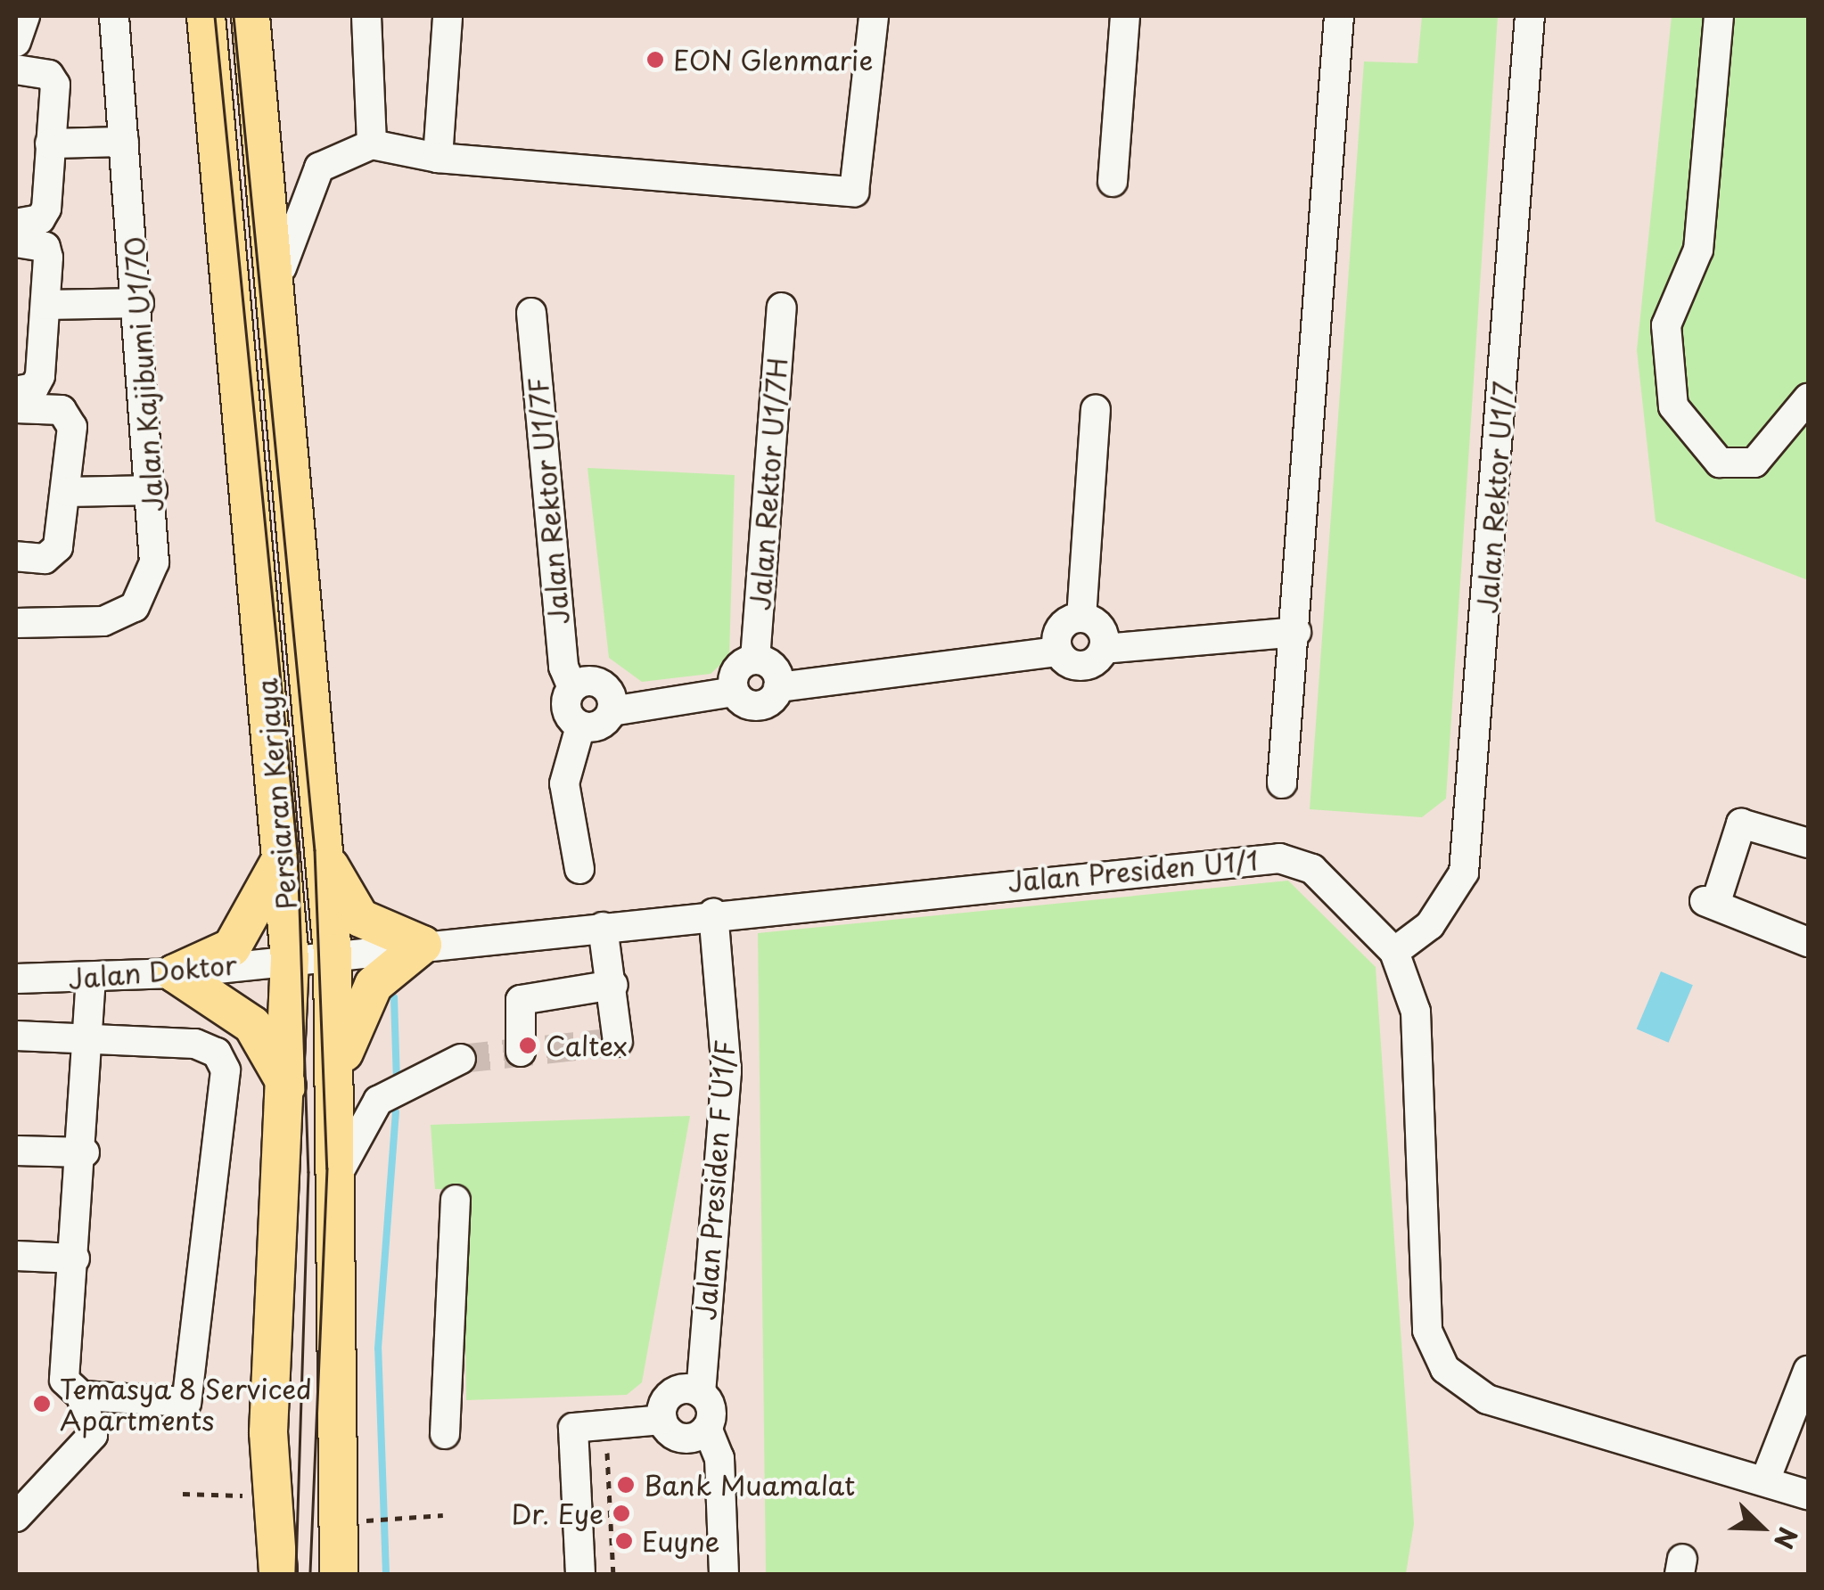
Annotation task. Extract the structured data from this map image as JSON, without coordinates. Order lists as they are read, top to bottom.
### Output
{
  "streets": {
    "main road": ["Persiaran Kerjaya"],
    "street": [
      "Jalan Kajibumi U1/70",
      "Jalan Rektor U1/7H",
      "Jalan Rektor U1/7",
      "Jalan Rektor U1/7F",
      "Jalan Presiden U1/1",
      "Jalan Doktor",
      "Jalan Presiden F U1/F"
    ]
  },
  "crossings": [
    ["Jalan Rektor U1/7", "Jalan Presiden U1/1"],
    ["Persiaran Kerjaya", "Jalan Presiden U1/1"],
    ["Persiaran Kerjaya", "Jalan Doktor"],
    ["Jalan Presiden U1/1", "Jalan Doktor"],
    ["Jalan Presiden U1/1", "Jalan Presiden F U1/F"]
  ],
  "places": [
    "EON Glenmarie",
    "Caltex",
    "Temasya 8 Serviced Apartments",
    "Bank Muamalat",
    "Dr. Eye",
    "Euyne"
  ],
  "north": "bottom right"
}
